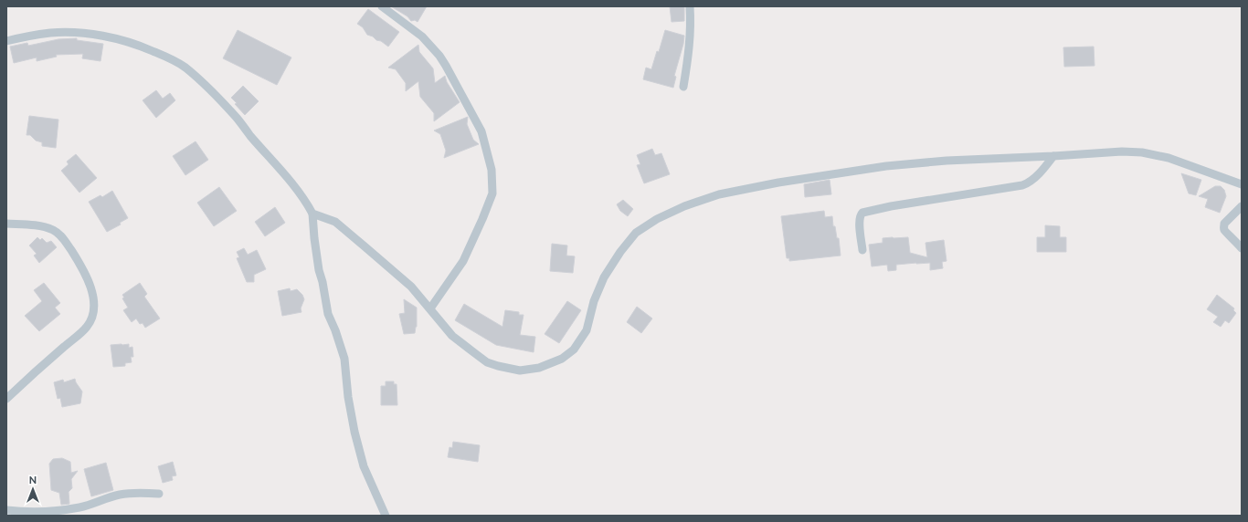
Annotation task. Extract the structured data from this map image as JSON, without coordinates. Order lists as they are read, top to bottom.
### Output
{
  "north": "top"
}
